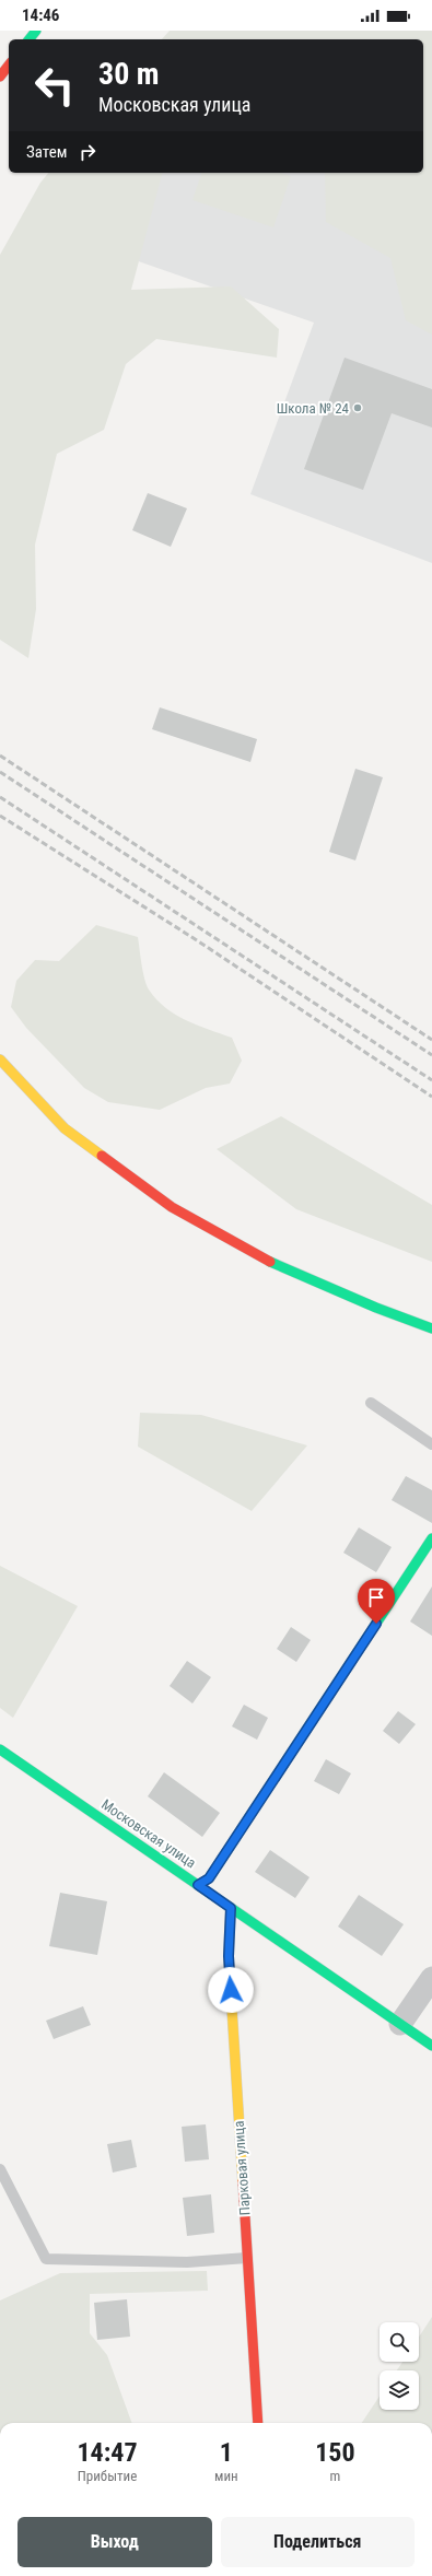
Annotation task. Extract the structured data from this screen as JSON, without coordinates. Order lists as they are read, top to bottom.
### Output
{
  "streets": {
    "street": ["Московская улица", "Парковая улица"]
  },
  "crossings": [
    ["Московская улица", "Парковая улица"]
  ],
  "places": ["Школа № 24"],
  "page": {
    "status": "14:46",
    "turn": ["30 m", "Московская улица"],
    "then": "Затем",
    "eta": [
      "14:47",
      "Прибытие",
      "1",
      "мин",
      "150",
      "m"
    ],
    "buttons": ["Выход", "Поделиться"]
  }
}
